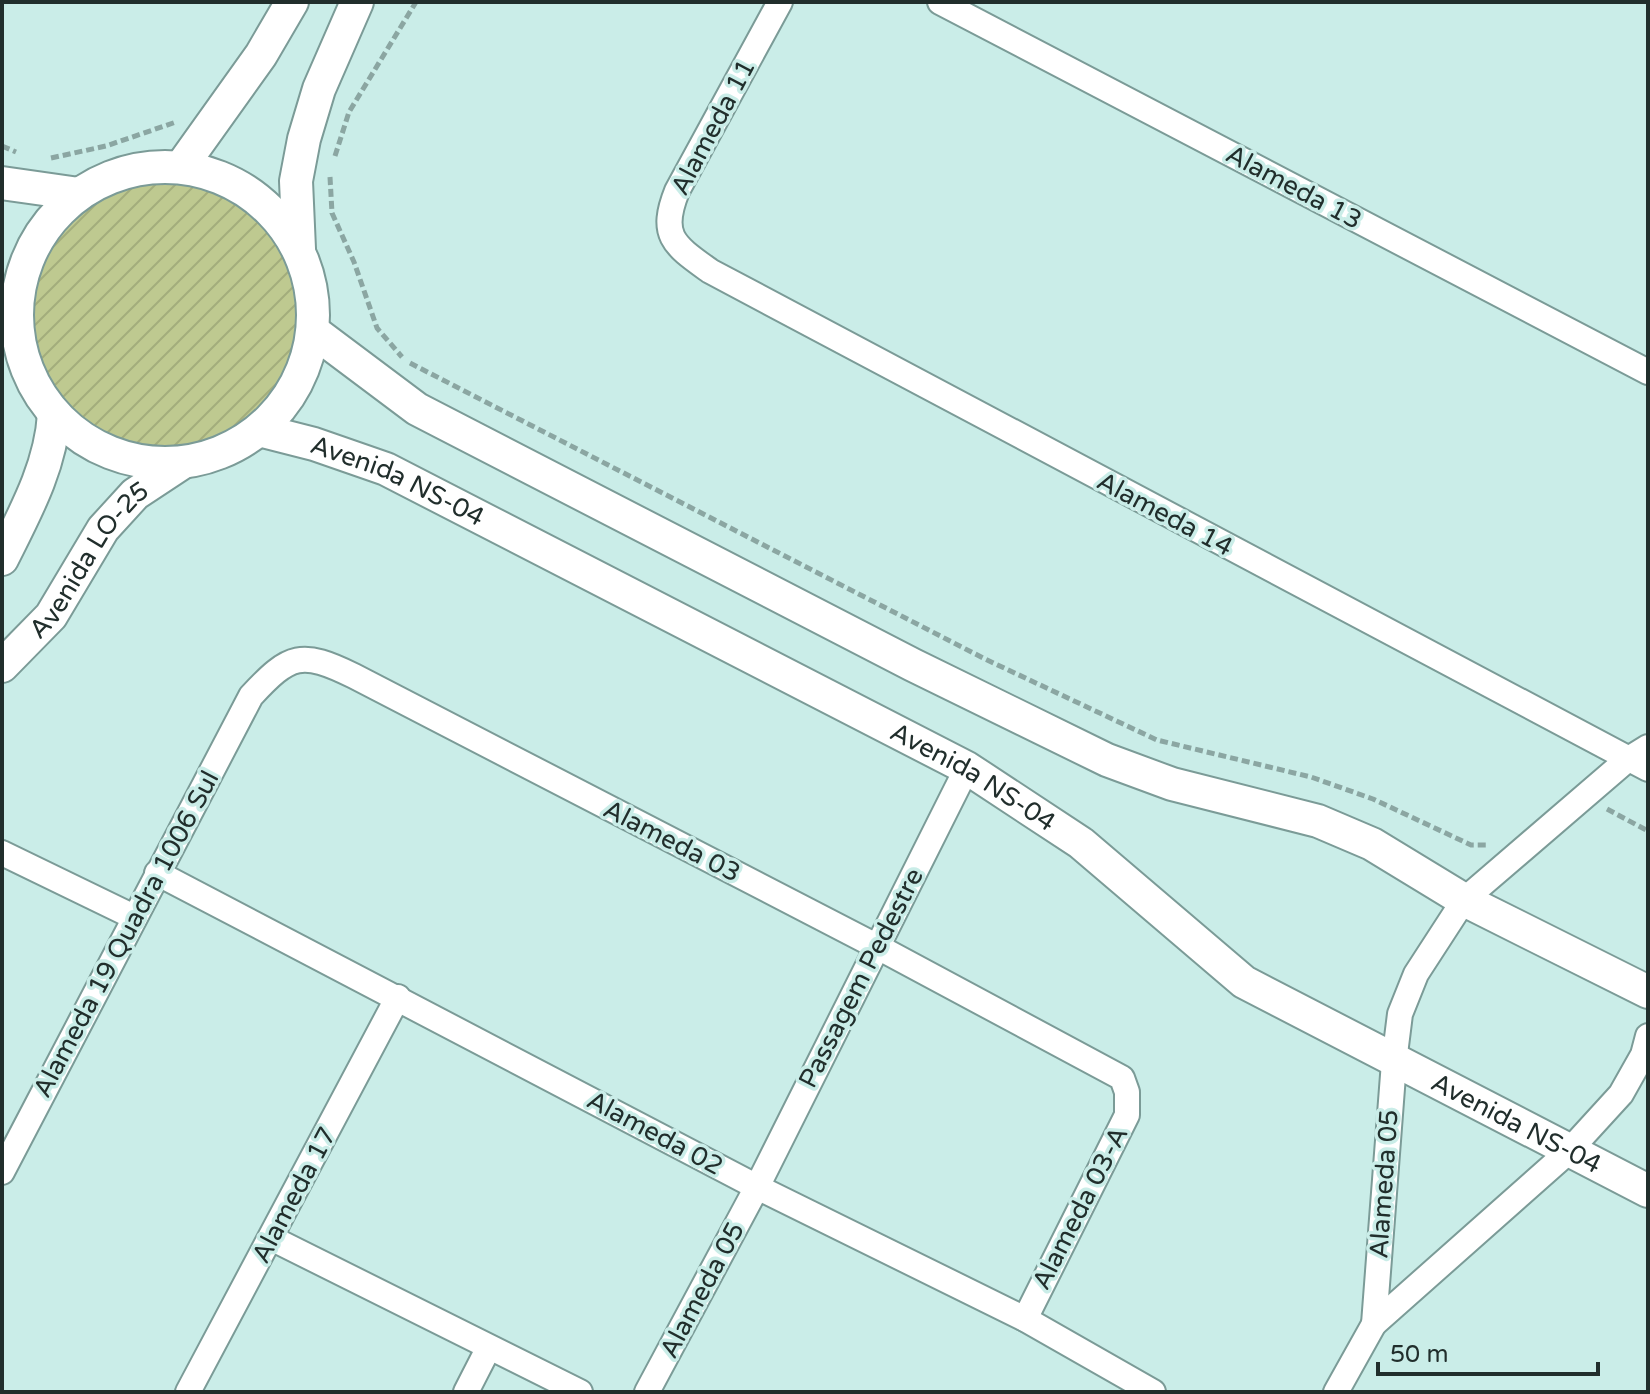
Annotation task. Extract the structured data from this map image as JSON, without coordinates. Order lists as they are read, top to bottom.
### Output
{
  "streets": {
    "street": [
      "Alameda 11",
      "Alameda 13",
      "Avenida NS-04",
      "Alameda 14",
      "Avenida LO-25",
      "Alameda 03",
      "Alameda 19 Quadra 1006 Sul",
      "Passagem Pedestre",
      "Alameda 02",
      "Alameda 05",
      "Alameda 17",
      "Alameda 03-A"
    ]
  },
  "crossings": [
    ["Alameda 11", "Alameda 14"],
    ["Avenida NS-04", "Passagem Pedestre"],
    ["Avenida NS-04", "Alameda 05"],
    ["Alameda 14", "Alameda 05"],
    ["Alameda 03", "Alameda 19 Quadra 1006 Sul"],
    ["Alameda 03", "Passagem Pedestre"],
    ["Alameda 03", "Alameda 03-A"],
    ["Alameda 19 Quadra 1006 Sul", "Alameda 02"],
    ["Passagem Pedestre", "Alameda 02"],
    ["Passagem Pedestre", "Alameda 05"],
    ["Alameda 02", "Alameda 05"],
    ["Alameda 02", "Alameda 17"],
    ["Alameda 02", "Alameda 03-A"]
  ],
  "scale_bar": "50 m"
}
